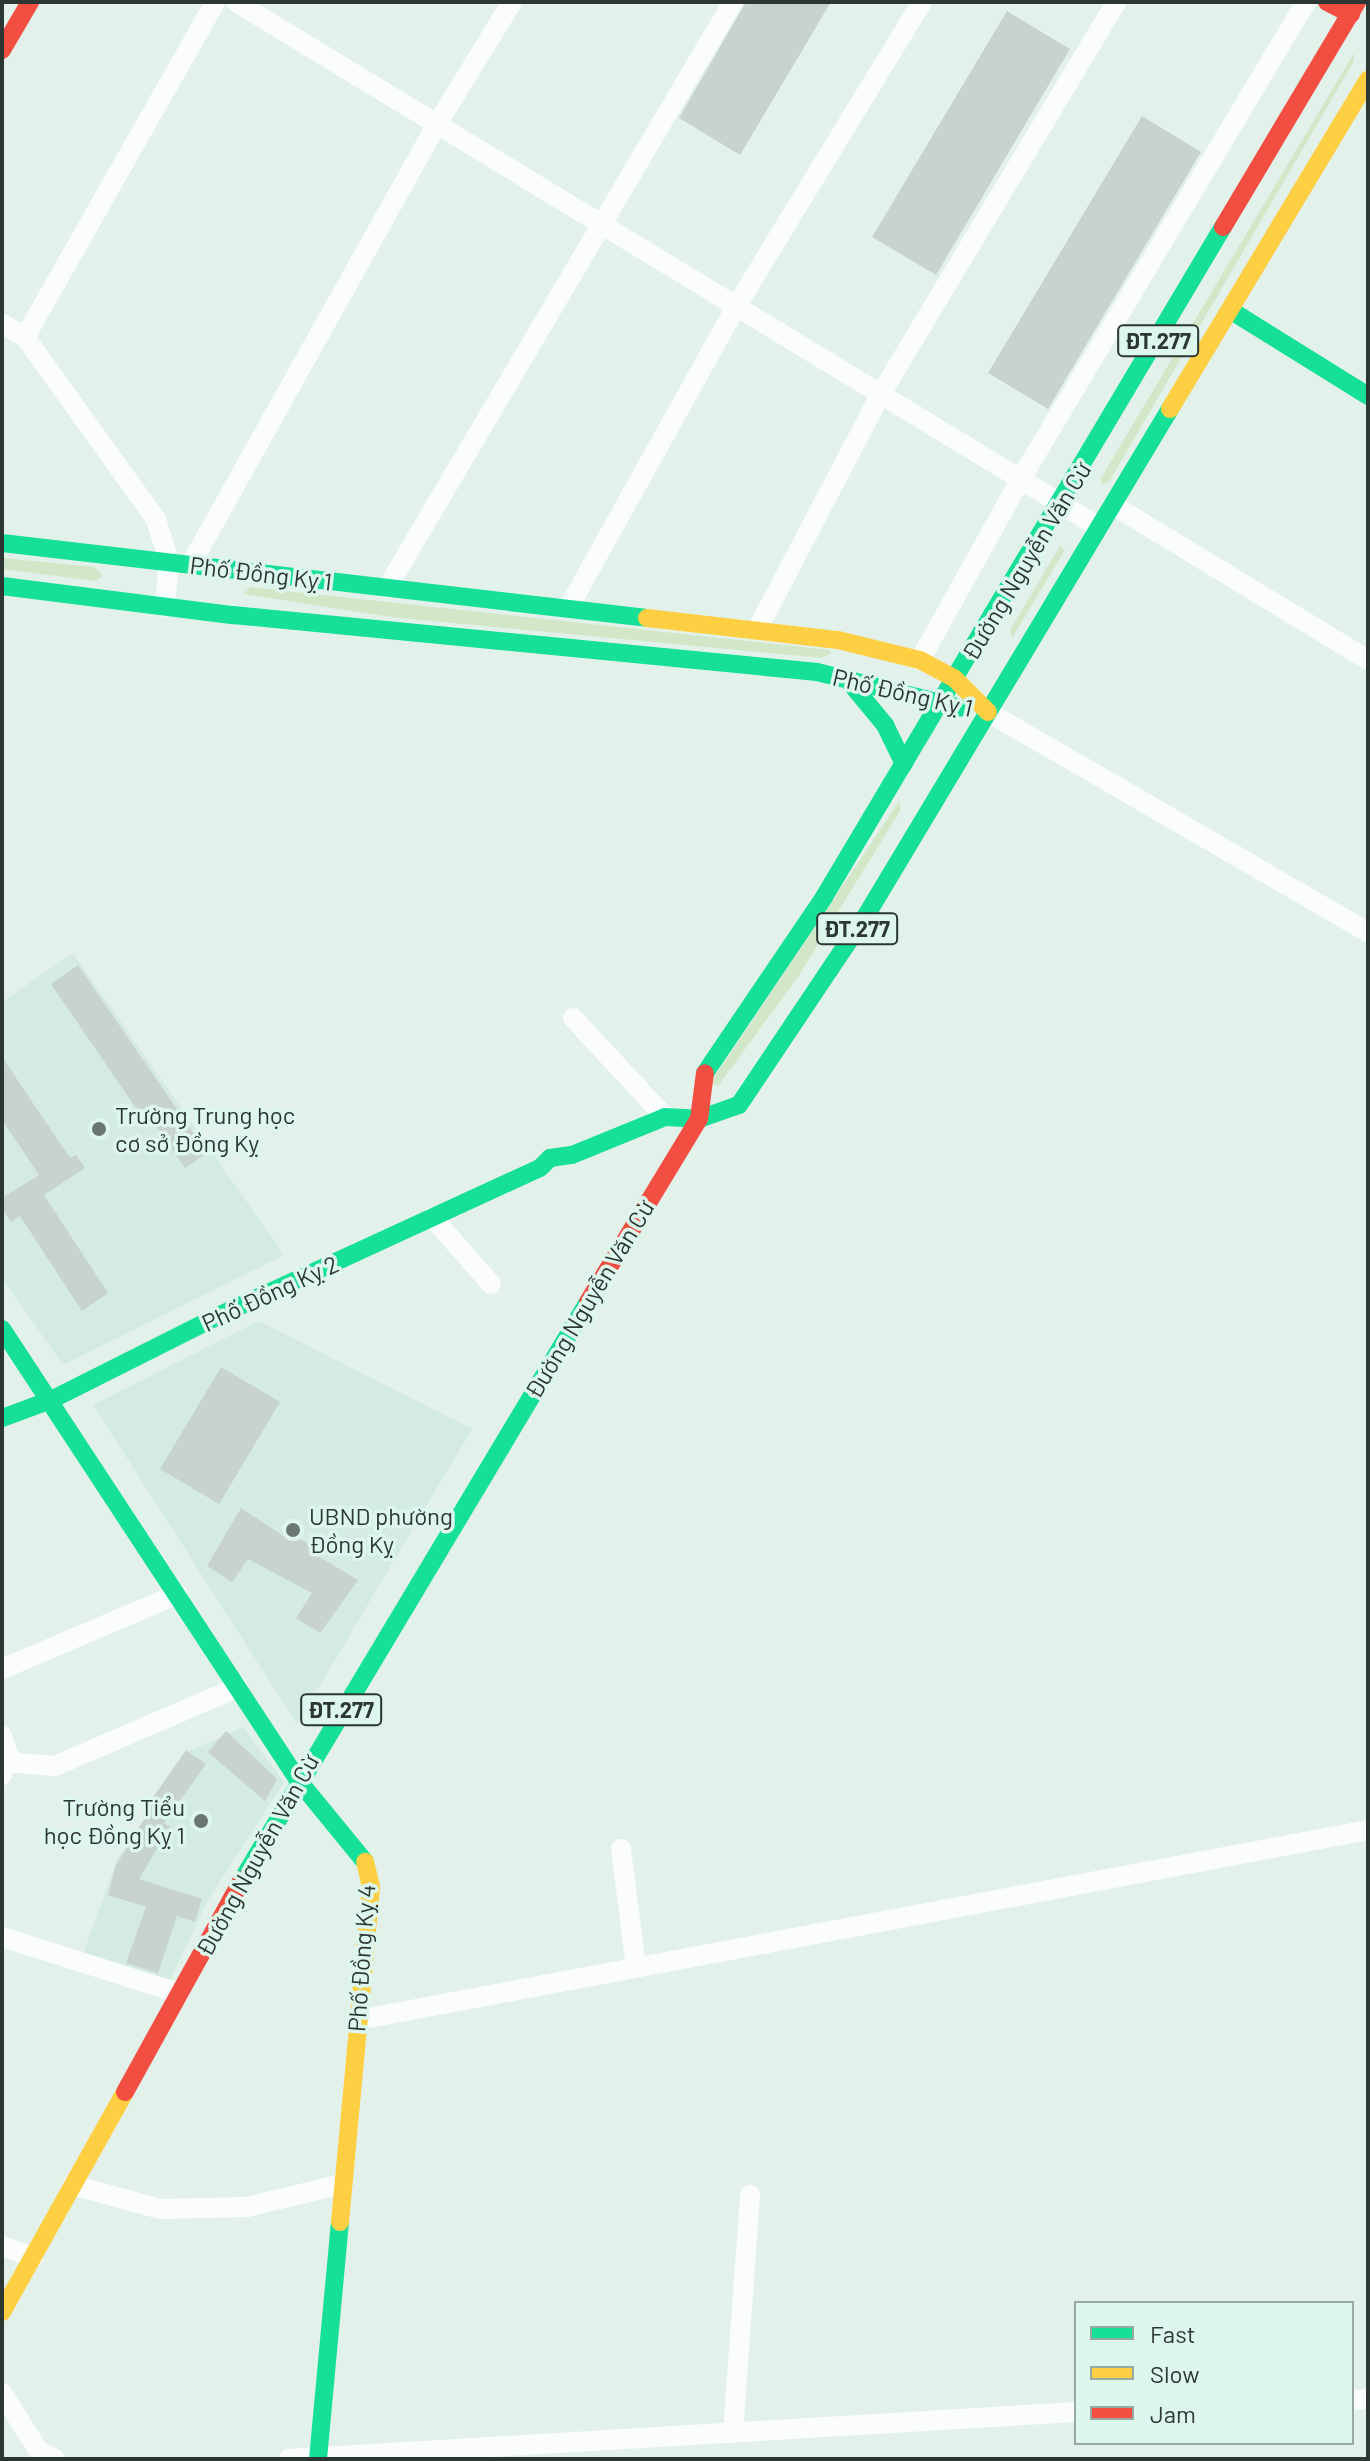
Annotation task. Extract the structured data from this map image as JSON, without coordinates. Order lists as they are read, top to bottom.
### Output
{
  "streets": {
    "main road": [
      "ĐT.277",
      "Đường Nguyễn Văn Cừ",
      "Phố Đồng Kỵ 1",
      "Phố Đồng Kỵ 2",
      "Phố Đồng Kỵ 4"
    ]
  },
  "crossings": [
    ["Đường Nguyễn Văn Cừ", "Phố Đồng Kỵ 1"],
    ["Đường Nguyễn Văn Cừ", "Phố Đồng Kỵ 2"],
    ["Đường Nguyễn Văn Cừ", "Phố Đồng Kỵ 4"],
    ["Phố Đồng Kỵ 2", "Phố Đồng Kỵ 4"]
  ],
  "places": ["Trường Trung học cơ sở Đồng Kỵ", "UBND phường Đồng Kỵ", "Trường Tiểu học Đồng Kỵ 1"],
  "legend": ["Fast", "Slow", "Jam"]
}
